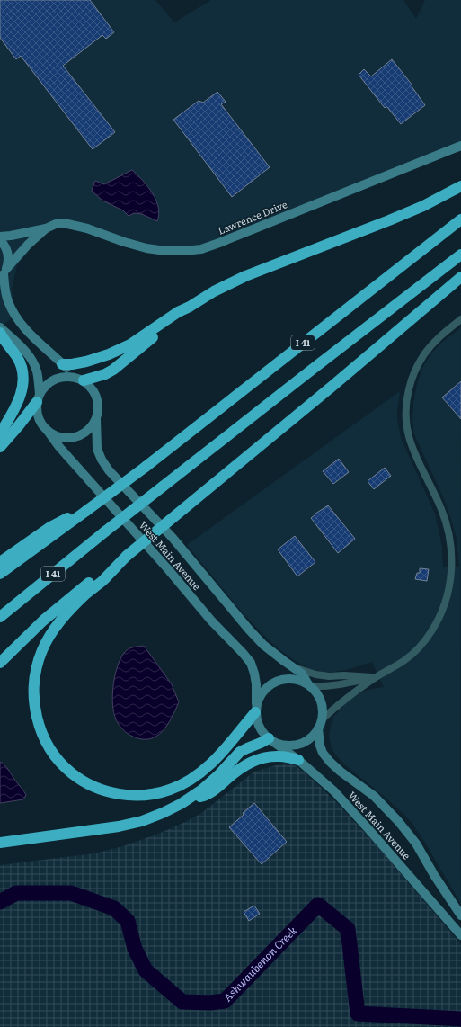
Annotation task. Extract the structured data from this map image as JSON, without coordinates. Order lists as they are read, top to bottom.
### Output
{
  "streets": {
    "highway": ["I 41"],
    "main road": ["Lawrence Drive", "West Main Avenue"]
  },
  "water": ["Ashwaubenon Creek"]
}
